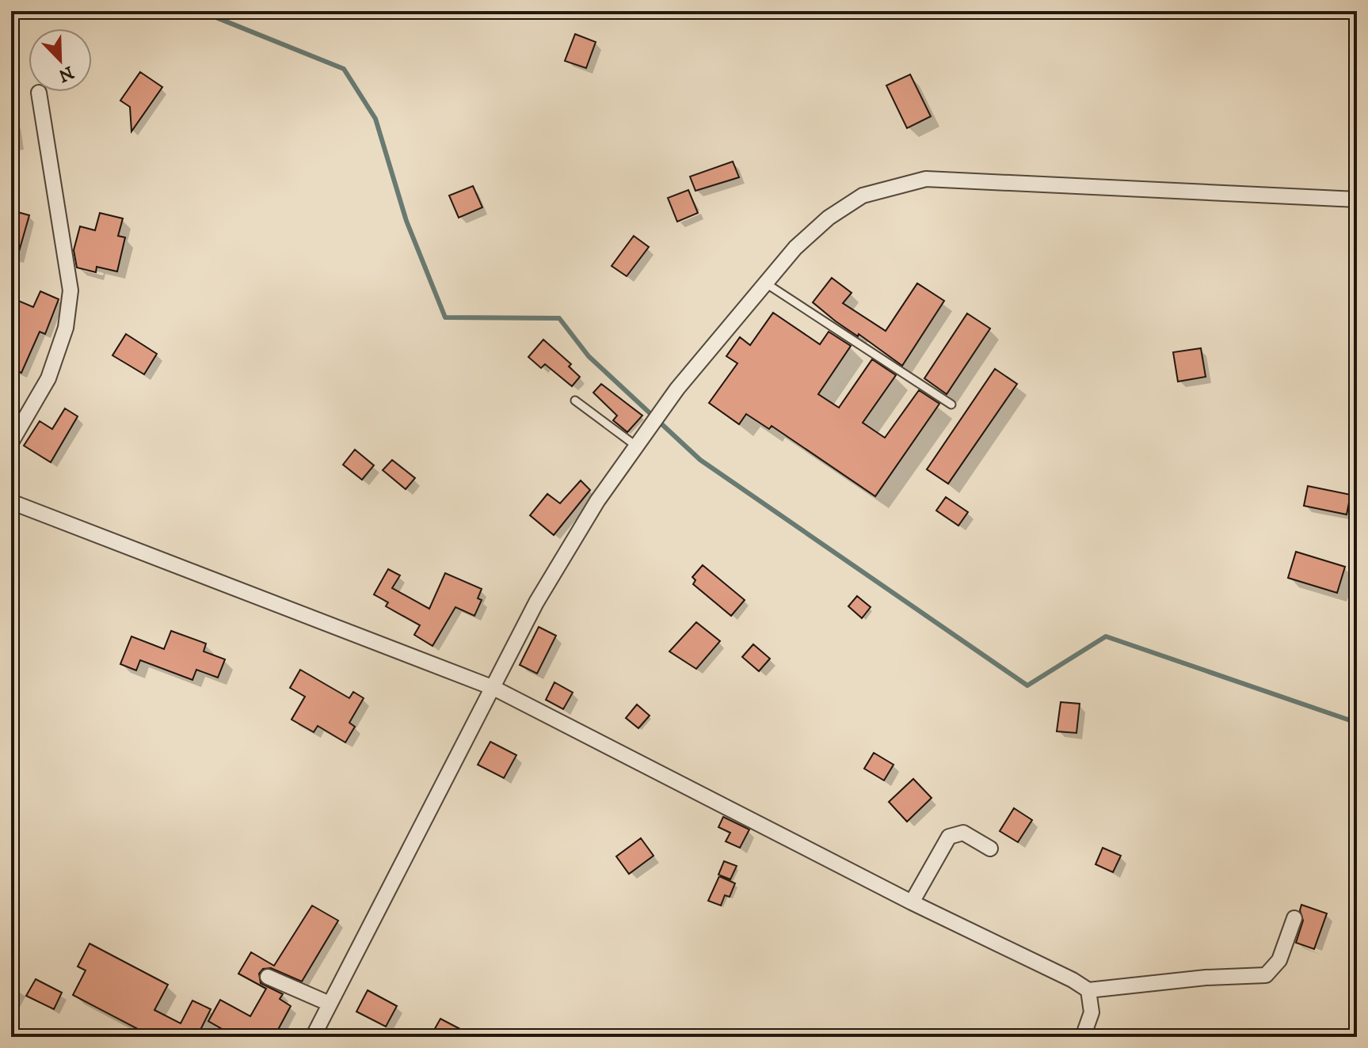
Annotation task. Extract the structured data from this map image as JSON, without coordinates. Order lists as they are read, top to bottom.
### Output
{
  "north": "bottom right"
}
